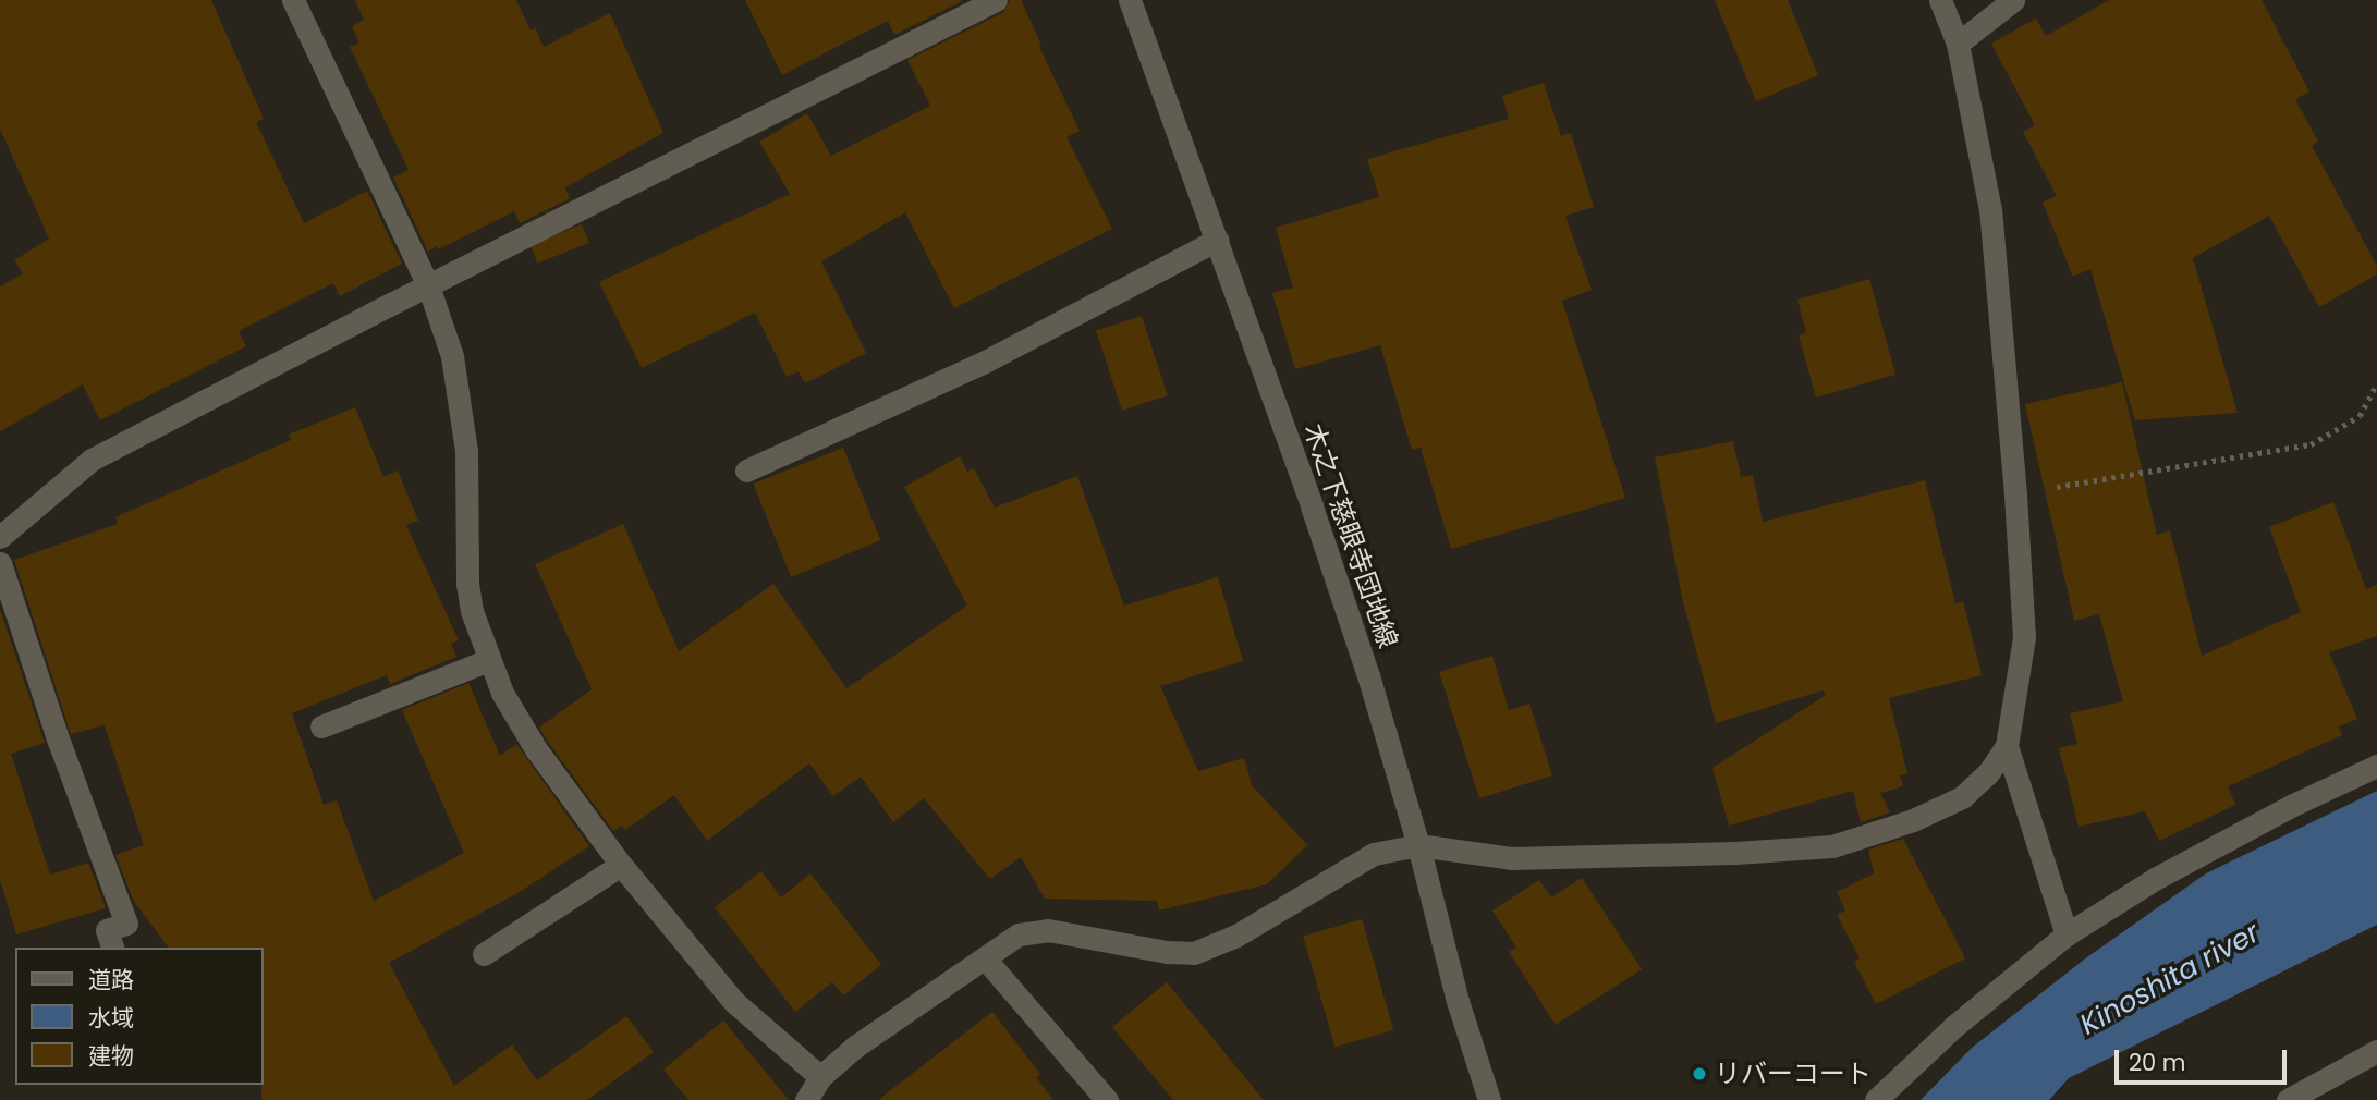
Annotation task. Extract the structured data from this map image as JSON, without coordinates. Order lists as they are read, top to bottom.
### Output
{
  "streets": {
    "street": ["木之下慈眼寺団地線"]
  },
  "water": ["Kinoshita river"],
  "places": ["リバーコート"],
  "legend": ["道路", "水域", "建物"],
  "scale_bar": "20 m"
}
